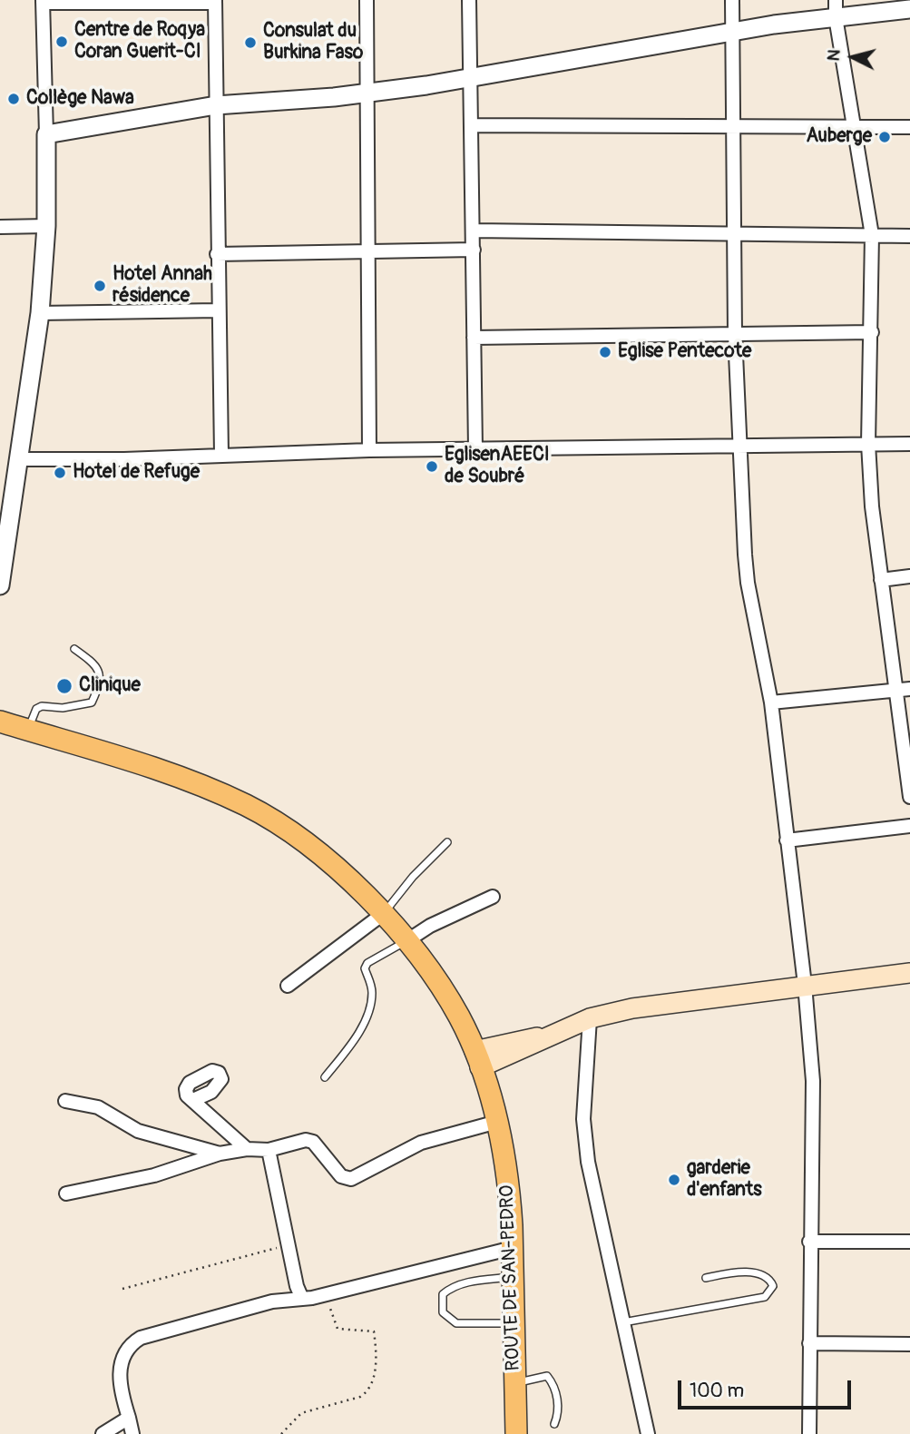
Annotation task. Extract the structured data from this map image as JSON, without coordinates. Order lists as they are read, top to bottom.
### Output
{
  "streets": {
    "main road": ["ROUTE DE SAN-PEDRO"]
  },
  "places": [
    "Centre de Roqya Coran Guerit-CI",
    "Consulat du Burkina Faso",
    "Collège Nawa",
    "Auberge",
    "Hotel Annah résidence",
    "Eglise Pentecote",
    "EglisenAEECI de Soubré",
    "Hotel de Refuge",
    "Clinique",
    "garderie d'enfants"
  ],
  "scale_bar": "100 m",
  "north": "left"
}
